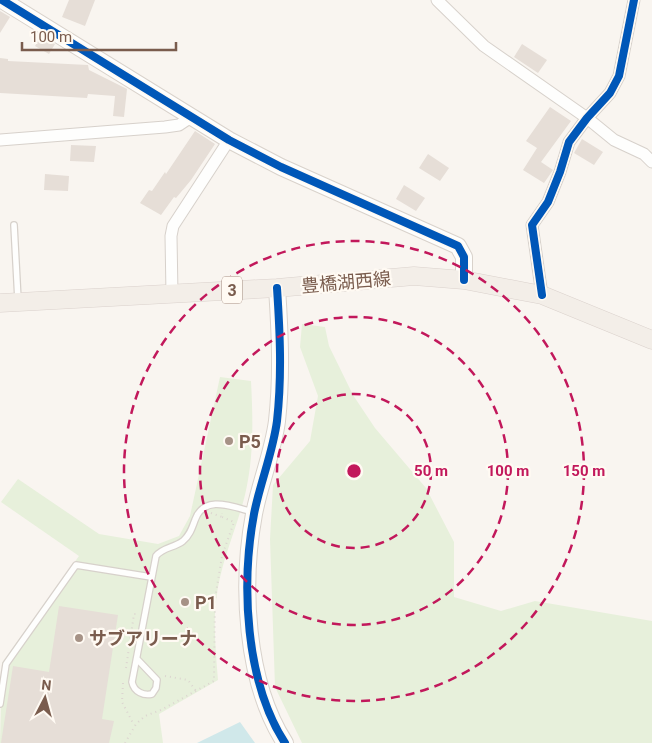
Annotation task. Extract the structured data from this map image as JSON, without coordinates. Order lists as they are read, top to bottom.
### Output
{
  "streets": {
    "main road": ["豊橋湖西線", "3"]
  },
  "places": ["P5", "P1", "サブアリーナ"],
  "scale_bar": "100 m",
  "north": "top",
  "rings": ["50 m", "100 m", "150 m"]
}
